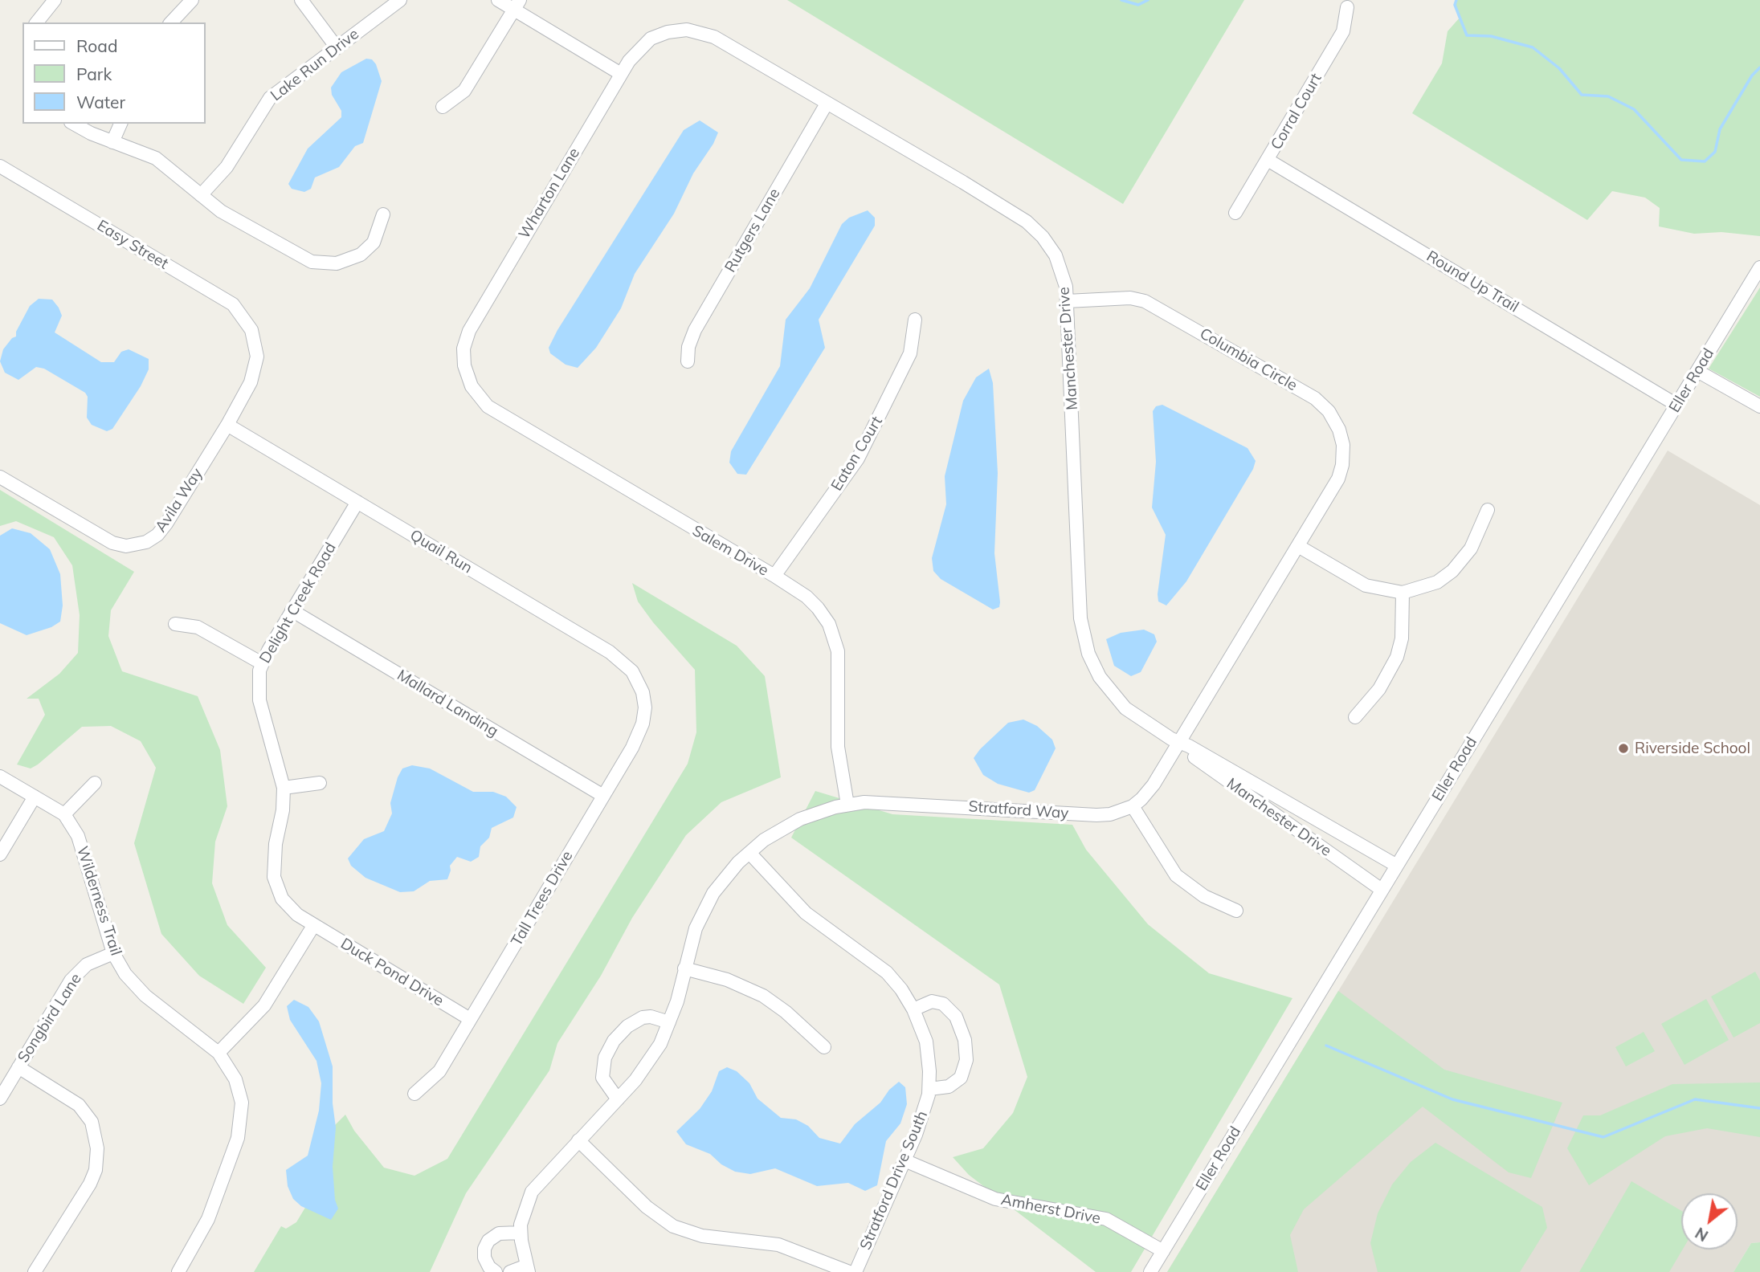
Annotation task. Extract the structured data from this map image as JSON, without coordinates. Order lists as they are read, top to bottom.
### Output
{
  "streets": {
    "street": [
      "Lake Run Drive",
      "Corral Court",
      "Wharton Lane",
      "Rutgers Lane",
      "Easy Street",
      "Round Up Trail",
      "Manchester Drive",
      "Columbia Circle",
      "Eller Road",
      "Eaton Court",
      "Avila Way",
      "Salem Drive",
      "Quail Run",
      "Delight Creek Road",
      "Mallard Landing",
      "Stratford Way",
      "Tall Trees Drive",
      "Wilderness Trail",
      "Duck Pond Drive",
      "Songbird Lane",
      "Stratford Drive South",
      "Amherst Drive"
    ]
  },
  "crossings": [
    ["Corral Court", "Round Up Trail"],
    ["Wharton Lane", "Manchester Drive"],
    ["Wharton Lane", "Salem Drive"],
    ["Rutgers Lane", "Manchester Drive"],
    ["Easy Street", "Avila Way"],
    ["Round Up Trail", "Eller Road"],
    ["Manchester Drive", "Columbia Circle"],
    ["Manchester Drive", "Eller Road"],
    ["Manchester Drive", "Stratford Way"],
    ["Columbia Circle", "Stratford Way"],
    ["Eller Road", "Amherst Drive"],
    ["Eaton Court", "Salem Drive"],
    ["Avila Way", "Quail Run"],
    ["Salem Drive", "Stratford Way"],
    ["Quail Run", "Delight Creek Road"],
    ["Quail Run", "Tall Trees Drive"],
    ["Delight Creek Road", "Mallard Landing"],
    ["Delight Creek Road", "Duck Pond Drive"],
    ["Mallard Landing", "Tall Trees Drive"],
    ["Stratford Way", "Stratford Drive South"],
    ["Tall Trees Drive", "Duck Pond Drive"],
    ["Wilderness Trail", "Songbird Lane"],
    ["Stratford Drive South", "Amherst Drive"]
  ],
  "places": ["Riverside School"],
  "legend": ["Road", "Park", "Water"],
  "north": "bottom left"
}
